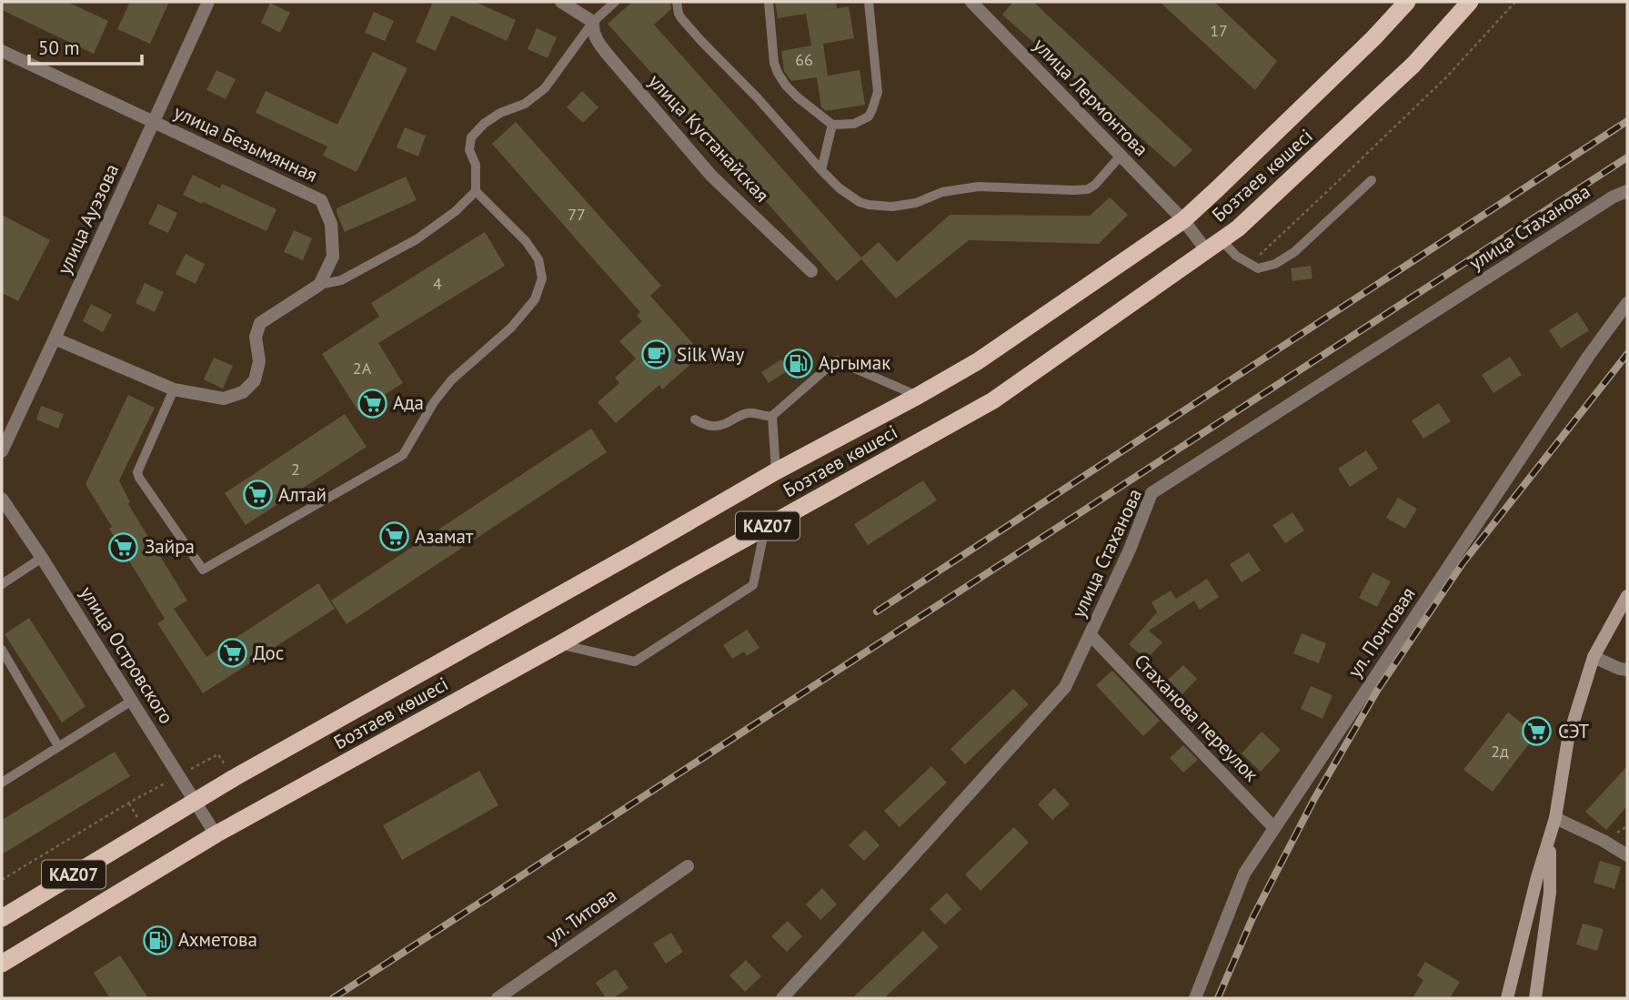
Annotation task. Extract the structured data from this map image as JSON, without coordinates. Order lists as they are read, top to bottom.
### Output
{
  "streets": {
    "highway": ["Бозтаев көшесі", "KAZ07"],
    "street": [
      "улица Лермонтова",
      "улица Кустанайская",
      "улица Безымянная",
      "улица Ауэзова",
      "улица Стаханова",
      "ул. Почтовая",
      "улица Островского",
      "Стаханова переулок",
      "ул. Титова"
    ]
  },
  "crossings": [
    ["улица Лермонтова", "Бозтаев көшесі"],
    ["улица Безымянная", "улица Ауэзова"],
    ["Бозтаев көшесі", "улица Островского"],
    ["улица Стаханова", "Стаханова переулок"],
    ["ул. Почтовая", "Стаханова переулок"]
  ],
  "places": {
    "cafe": ["Silk Way"],
    "fuel station": ["Аргымак", "Ахметова"],
    "supermarket": [
      "Ада",
      "Алтай",
      "Азамат",
      "Зайра",
      "Дос",
      "СЭТ"
    ]
  },
  "house_numbers": [
    "17",
    "66",
    "77",
    "4",
    "2А",
    "2",
    "2д"
  ],
  "scale_bar": "50 m"
}
